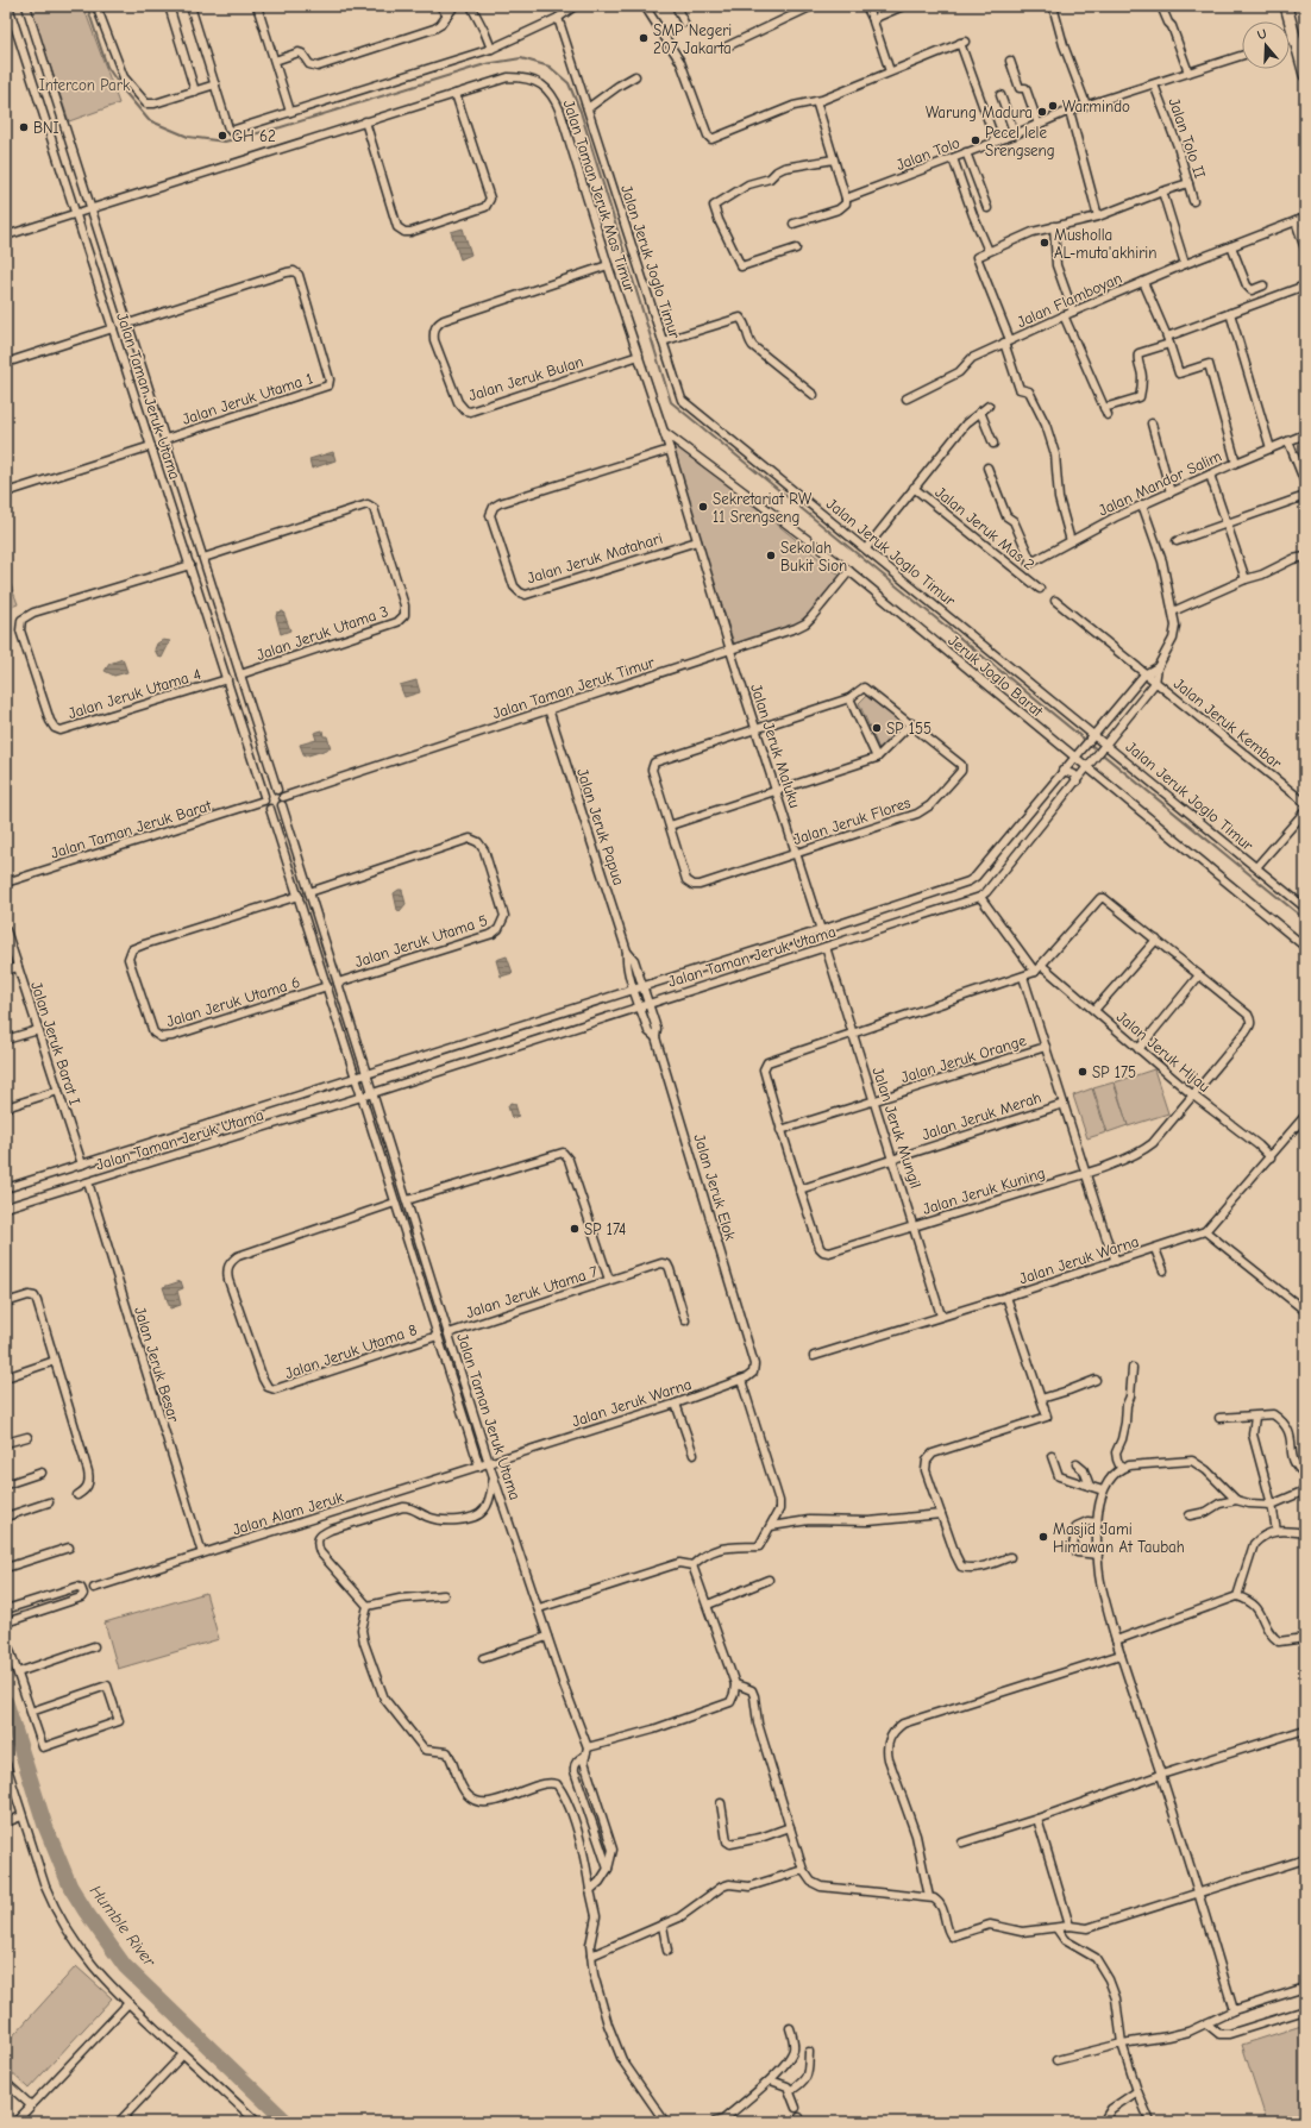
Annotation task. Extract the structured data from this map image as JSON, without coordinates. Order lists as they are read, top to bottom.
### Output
{
  "streets": {
    "street": [
      "Jalan Tolo II",
      "Jalan Tolo",
      "Jalan Taman Jeruk Mas Timur",
      "Jalan Jeruk Joglo Timur",
      "Jalan Flamboyan",
      "Jalan Jeruk Bulan",
      "Jalan Taman Jeruk Utama",
      "Jalan Jeruk Utama 1",
      "Jalan Mandor Salim",
      "Jalan Jeruk Mas 2",
      "Jalan Jeruk Matahari",
      "Jalan Jeruk Utama 3",
      "Jeruk Joglo Barat",
      "Jalan Taman Jeruk Timur",
      "Jalan Jeruk Utama 4",
      "Jalan Jeruk Kembar",
      "Jalan Jeruk Maluku",
      "Jalan Jeruk Flores",
      "Jalan Jeruk Papua",
      "Jalan Taman Jeruk Barat",
      "Jalan Jeruk Utama 5",
      "Jalan Jeruk Utama 6",
      "Jalan Jeruk Barat I",
      "Jalan Jeruk Hijau",
      "Jalan Jeruk Orange",
      "Jalan Jeruk Merah",
      "Jalan Jeruk Mungil",
      "Jalan Jeruk Elok",
      "Jalan Jeruk Kuning",
      "Jalan Jeruk Warna",
      "Jalan Jeruk Utama 7",
      "Jalan Jeruk Utama 8",
      "Jalan Jeruk Besar",
      "Jalan Alam Jeruk"
    ]
  },
  "crossings": [
    ["Jalan Tolo II", "Jalan Tolo"],
    ["Jalan Taman Jeruk Mas Timur", "Jalan Jeruk Bulan"],
    ["Jalan Taman Jeruk Mas Timur", "Jalan Taman Jeruk Utama"],
    ["Jalan Taman Jeruk Mas Timur", "Jalan Jeruk Matahari"],
    ["Jalan Taman Jeruk Mas Timur", "Jeruk Joglo Barat"],
    ["Jalan Taman Jeruk Mas Timur", "Jalan Taman Jeruk Timur"],
    ["Jalan Taman Jeruk Mas Timur", "Jalan Jeruk Maluku"],
    ["Jalan Jeruk Joglo Timur", "Jalan Taman Jeruk Utama"],
    ["Jalan Taman Jeruk Utama", "Jalan Jeruk Utama 1"],
    ["Jalan Taman Jeruk Utama", "Jalan Jeruk Utama 3"],
    ["Jalan Taman Jeruk Utama", "Jeruk Joglo Barat"],
    ["Jalan Taman Jeruk Utama", "Jalan Taman Jeruk Timur"],
    ["Jalan Taman Jeruk Utama", "Jalan Jeruk Utama 4"],
    ["Jalan Taman Jeruk Utama", "Jalan Jeruk Kembar"],
    ["Jalan Taman Jeruk Utama", "Jalan Jeruk Maluku"],
    ["Jalan Taman Jeruk Utama", "Jalan Jeruk Papua"],
    ["Jalan Taman Jeruk Utama", "Jalan Taman Jeruk Barat"],
    ["Jalan Taman Jeruk Utama", "Jalan Jeruk Utama 5"],
    ["Jalan Taman Jeruk Utama", "Jalan Jeruk Utama 6"],
    ["Jalan Taman Jeruk Utama", "Jalan Jeruk Barat I"],
    ["Jalan Taman Jeruk Utama", "Jalan Jeruk Mungil"],
    ["Jalan Taman Jeruk Utama", "Jalan Jeruk Elok"],
    ["Jalan Taman Jeruk Utama", "Jalan Jeruk Warna"],
    ["Jalan Taman Jeruk Utama", "Jalan Jeruk Utama 7"],
    ["Jalan Taman Jeruk Utama", "Jalan Jeruk Utama 8"],
    ["Jalan Taman Jeruk Utama", "Jalan Jeruk Besar"],
    ["Jalan Taman Jeruk Utama", "Jalan Alam Jeruk"],
    ["Jeruk Joglo Barat", "Jalan Taman Jeruk Timur"],
    ["Jalan Taman Jeruk Timur", "Jalan Jeruk Maluku"],
    ["Jalan Taman Jeruk Timur", "Jalan Jeruk Papua"],
    ["Jalan Taman Jeruk Timur", "Jalan Taman Jeruk Barat"],
    ["Jalan Jeruk Maluku", "Jalan Jeruk Flores"],
    ["Jalan Jeruk Papua", "Jalan Jeruk Elok"],
    ["Jalan Jeruk Hijau", "Jalan Jeruk Kuning"],
    ["Jalan Jeruk Orange", "Jalan Jeruk Mungil"],
    ["Jalan Jeruk Orange", "Jalan Jeruk Kuning"],
    ["Jalan Jeruk Merah", "Jalan Jeruk Mungil"],
    ["Jalan Jeruk Merah", "Jalan Jeruk Kuning"],
    ["Jalan Jeruk Mungil", "Jalan Jeruk Kuning"],
    ["Jalan Jeruk Mungil", "Jalan Jeruk Warna"],
    ["Jalan Jeruk Elok", "Jalan Jeruk Warna"],
    ["Jalan Jeruk Warna", "Jalan Alam Jeruk"],
    ["Jalan Jeruk Besar", "Jalan Alam Jeruk"]
  ],
  "water": ["Humble River"],
  "parks": ["Intercon Park"],
  "places": [
    "SMP Negeri 207 Jakarta",
    "Warmindo",
    "Warung Madura",
    "BNI",
    "GH 62",
    "Pecel lele Srengseng",
    "Musholla AL-muta'akhirin",
    "Sekretariat RW 11 Srengseng",
    "Sekolah Bukit Sion",
    "SP 155",
    "SP 175",
    "SP 174",
    "Masjid Jami Himawan At Taubah"
  ],
  "north": "top"
}
